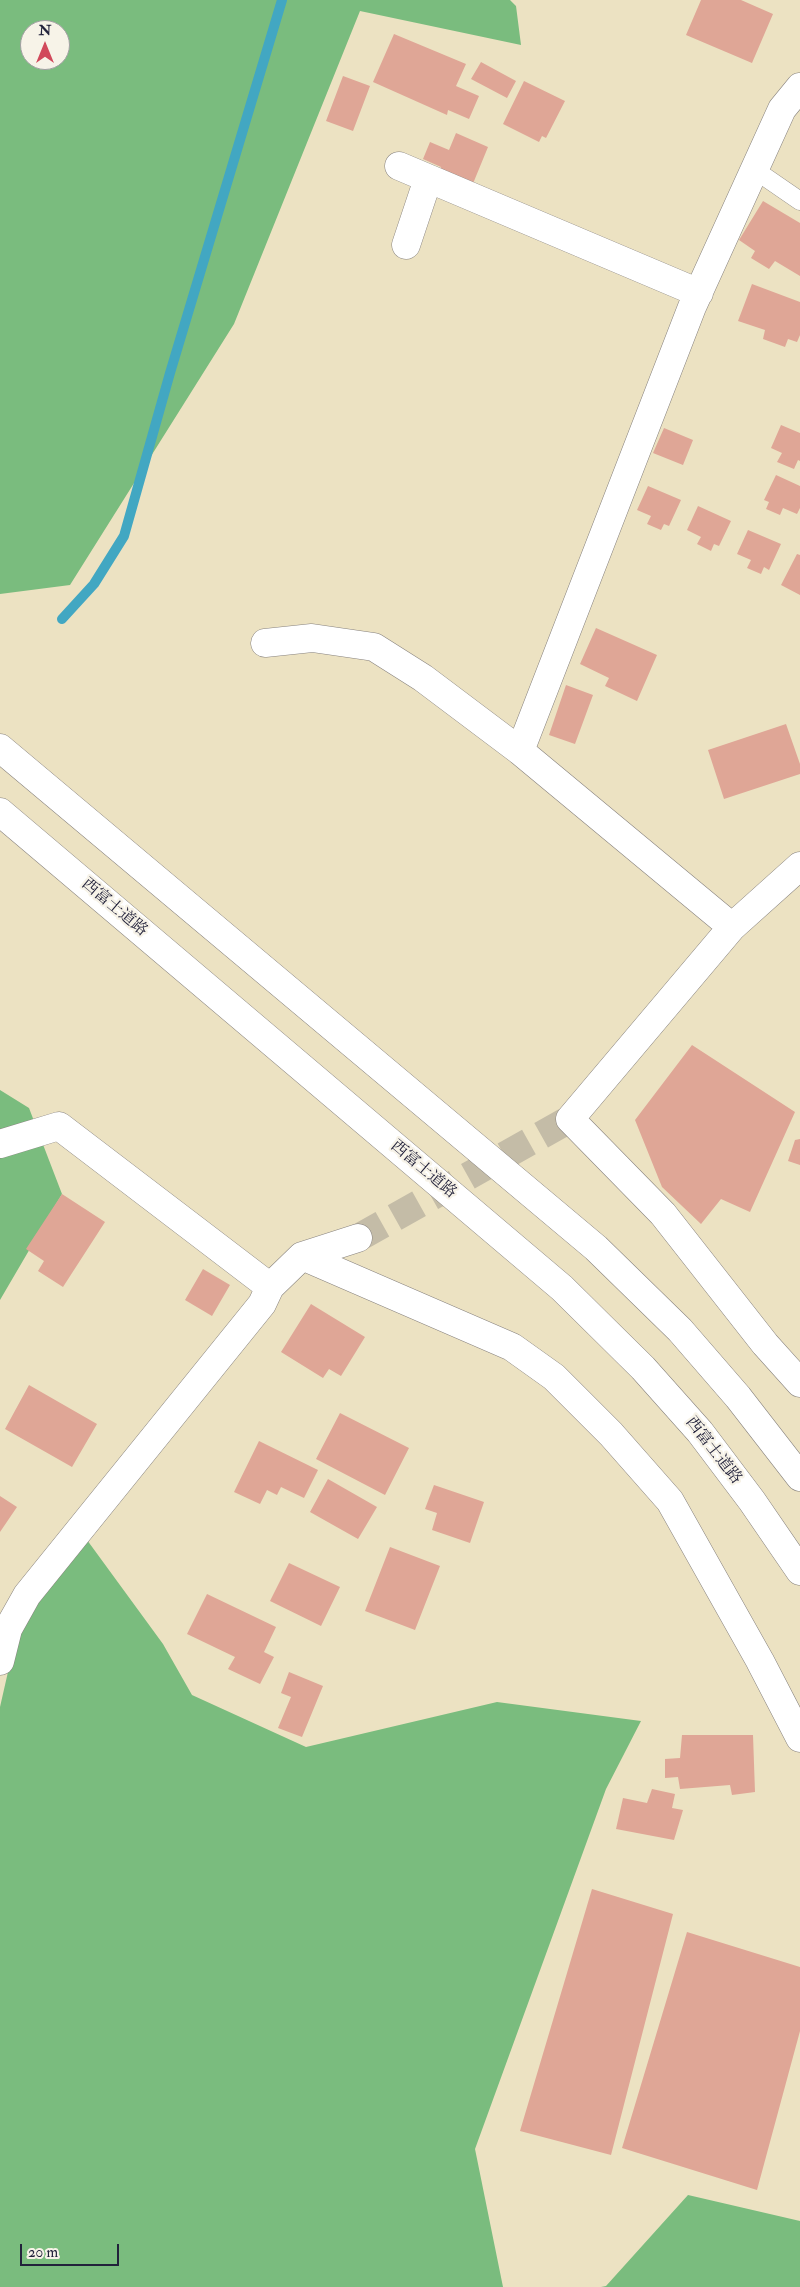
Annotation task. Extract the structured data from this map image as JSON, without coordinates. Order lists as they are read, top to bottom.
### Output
{
  "streets": {
    "main road": ["西富士道路"]
  },
  "scale_bar": "20 m",
  "north": "top"
}
